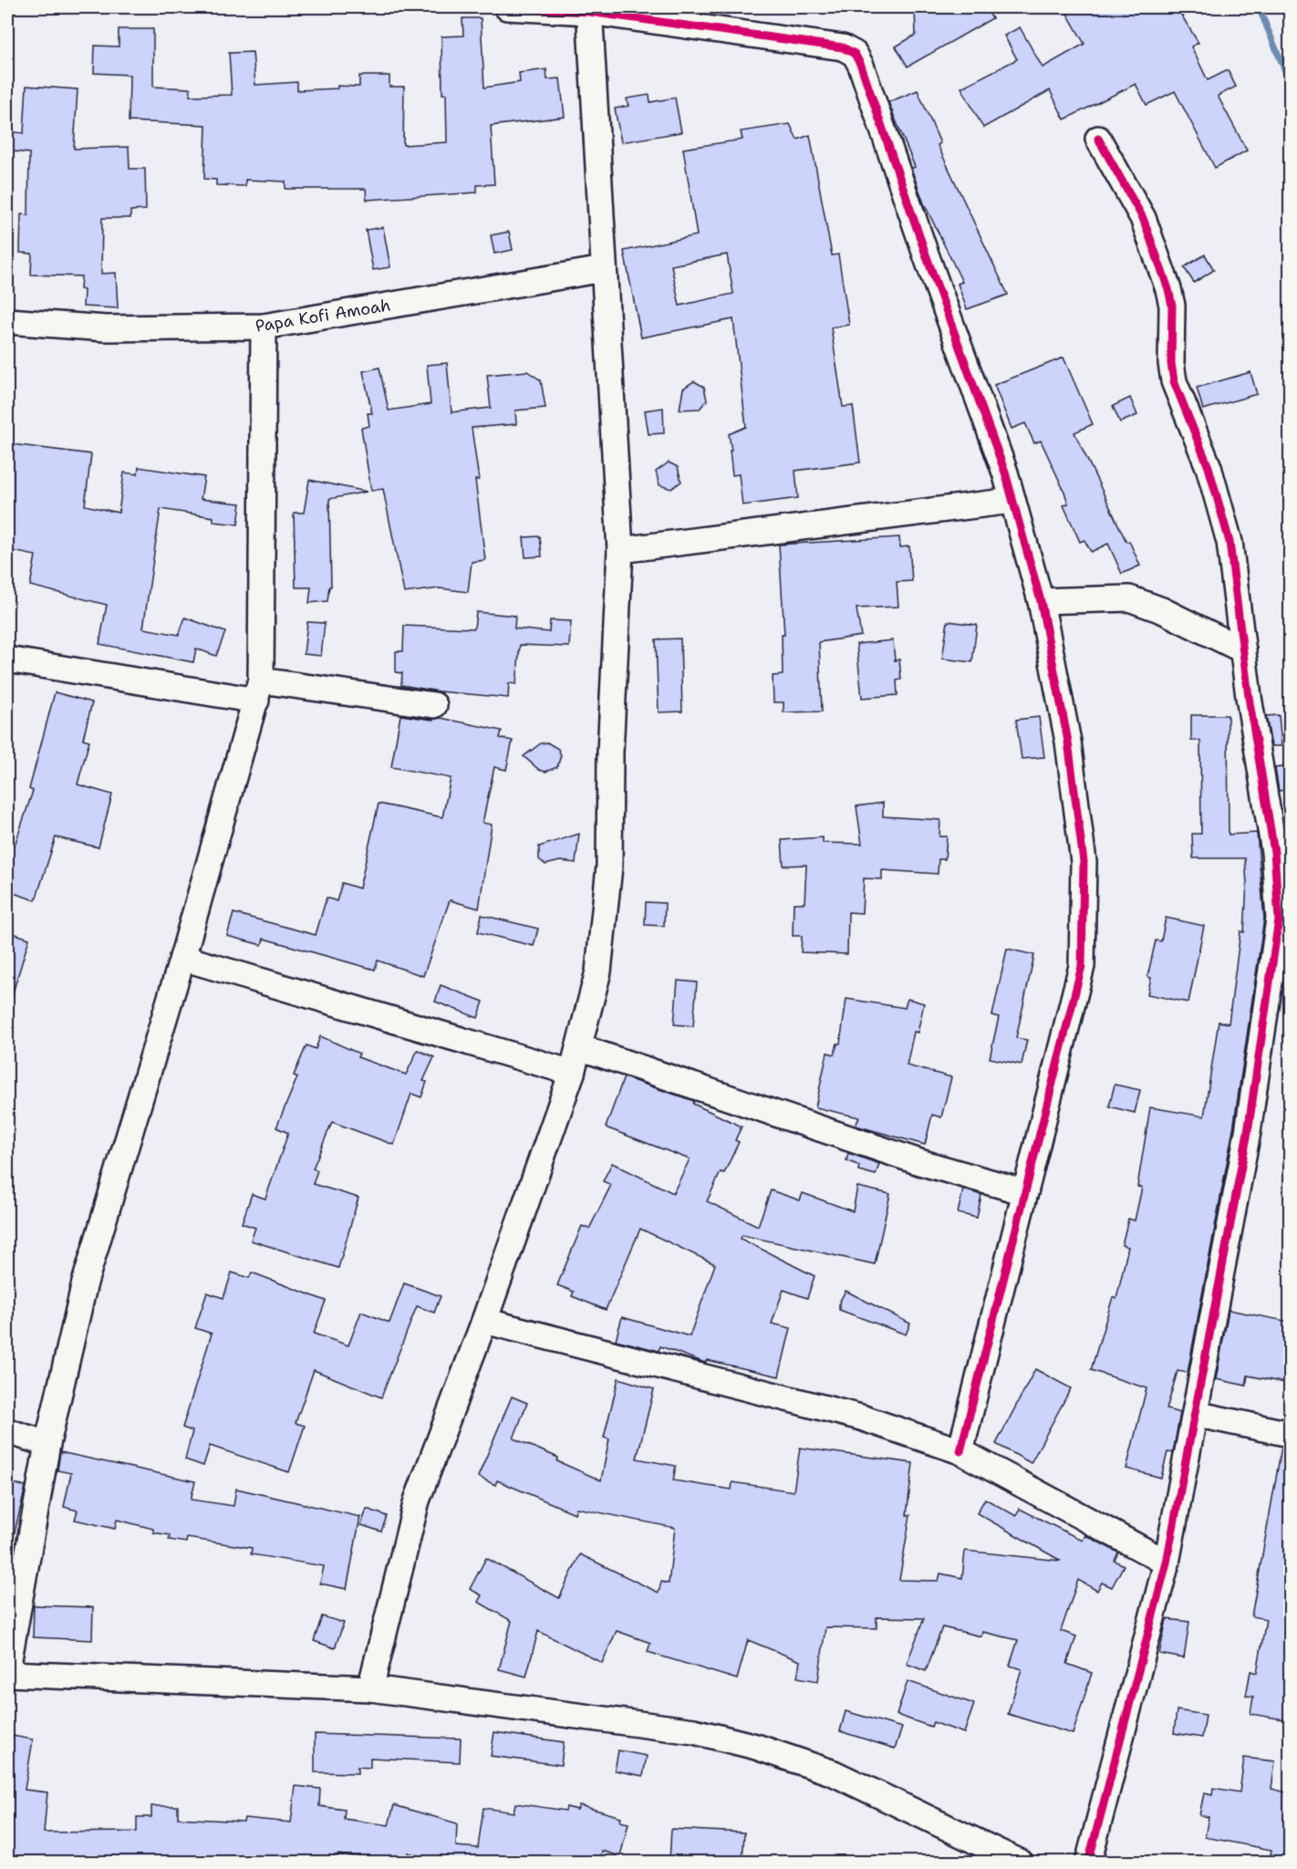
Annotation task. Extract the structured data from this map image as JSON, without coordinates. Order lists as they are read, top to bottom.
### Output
{
  "streets": {
    "street": ["Papa Kofi Amoah"]
  }
}
